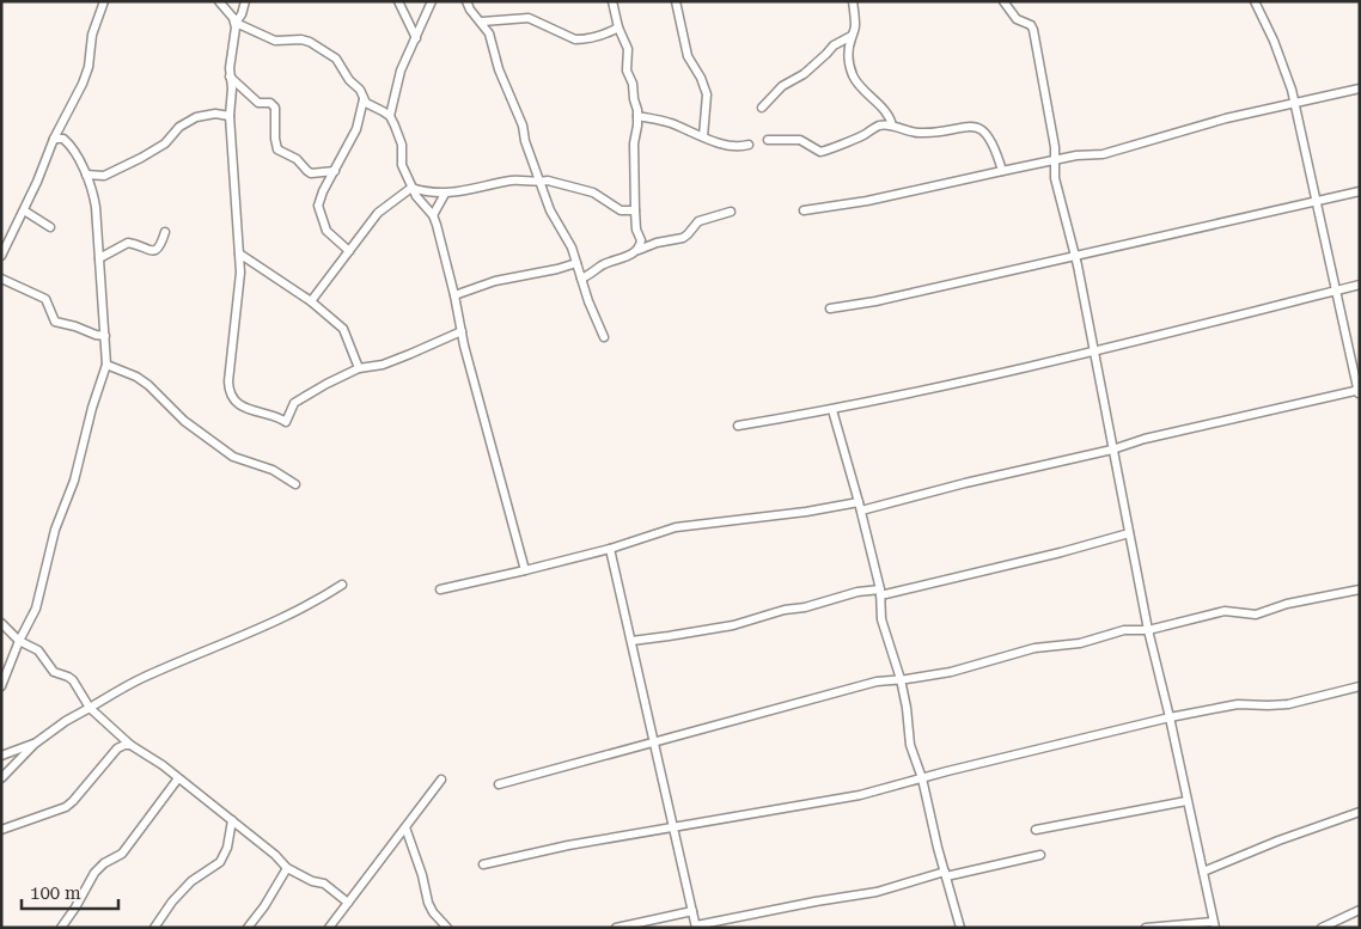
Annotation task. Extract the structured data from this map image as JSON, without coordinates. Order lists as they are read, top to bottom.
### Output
{
  "scale_bar": "100 m"
}
